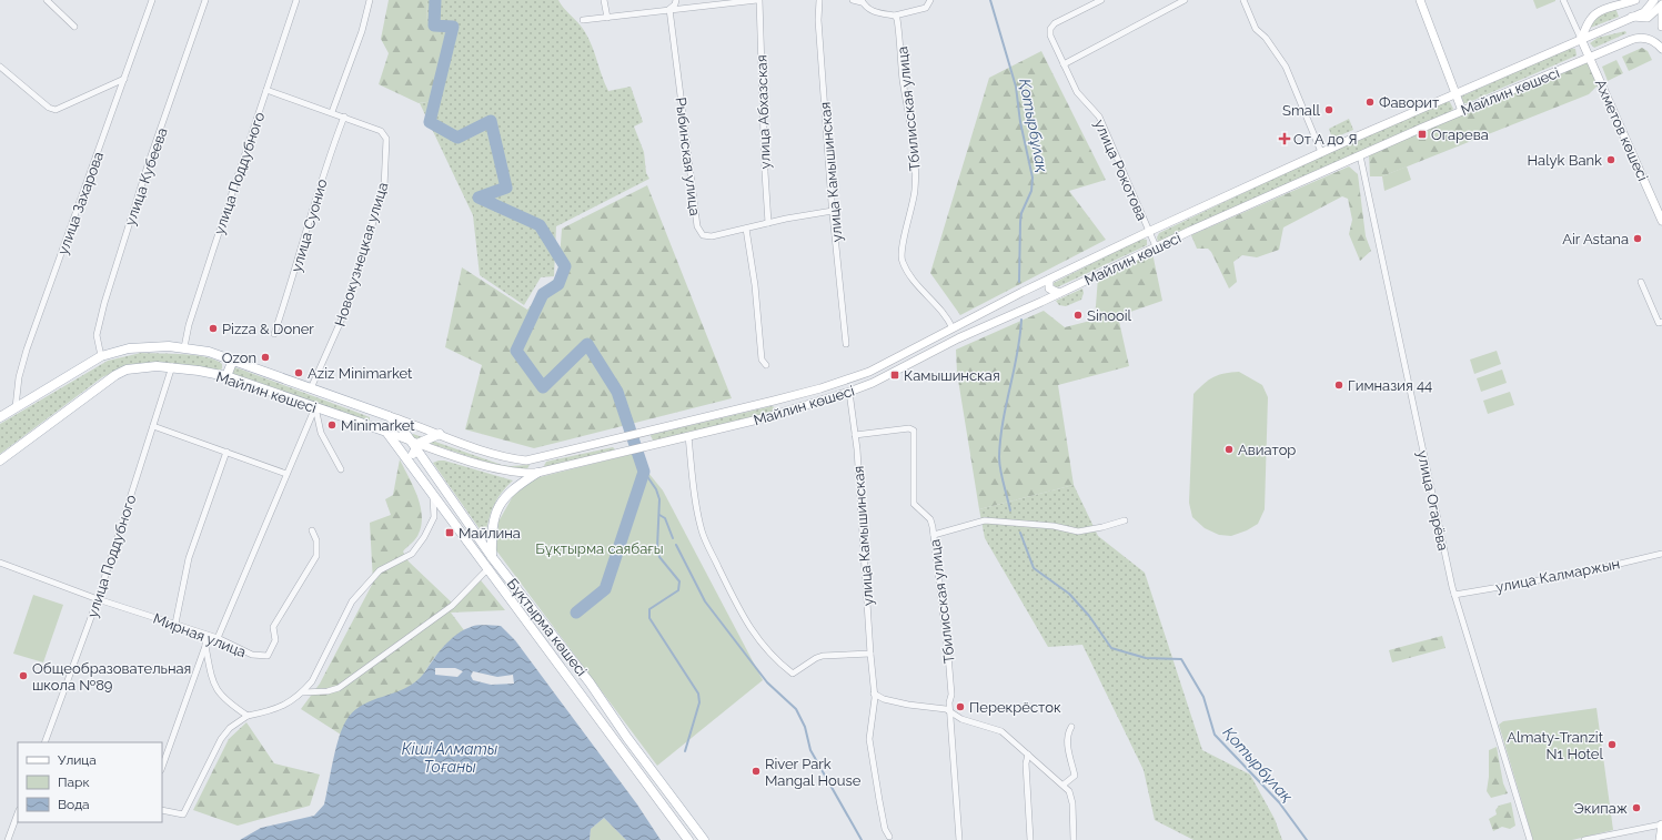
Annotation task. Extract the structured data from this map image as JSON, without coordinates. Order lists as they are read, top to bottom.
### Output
{
  "streets": {
    "main road": ["Майлин көшесі", "Ахметов көшесі", "Бұқтырма көшесі"],
    "street": [
      "Тбилисская улица",
      "улица Абхазская",
      "Рыбинская улица",
      "улица Рокотова",
      "улица Камышинская",
      "улица Поддубного",
      "улица Кубеева",
      "улица Захарова",
      "улица Суонио",
      "Новокузнецкая улица",
      "улица Огарёва",
      "улица Калмаржын",
      "Мирная улица"
    ]
  },
  "crossings": [
    ["Майлин көшесі", "Тбилисская улица"],
    ["Майлин көшесі", "Ахметов көшесі"],
    ["Майлин көшесі", "улица Рокотова"],
    ["Майлин көшесі", "улица Камышинская"],
    ["Майлин көшесі", "улица Поддубного"],
    ["Майлин көшесі", "улица Кубеева"],
    ["Майлин көшесі", "улица Захарова"],
    ["Майлин көшесі", "Новокузнецкая улица"],
    ["Майлин көшесі", "улица Огарёва"],
    ["Майлин көшесі", "Бұқтырма көшесі"],
    ["Тбилисская улица", "улица Камышинская"],
    ["улица Абхазская", "Рыбинская улица"],
    ["Рыбинская улица", "улица Камышинская"],
    ["улица Поддубного", "Новокузнецкая улица"],
    ["улица Поддубного", "Мирная улица"],
    ["улица Суонио", "Новокузнецкая улица"],
    ["улица Огарёва", "улица Калмаржын"]
  ],
  "water": ["Қотырбұлақ", "Кіші Алматы Тоғаны"],
  "parks": ["Бұқтырма саябағы"],
  "places": {
    "other": [
      "Фаворит",
      "Small",
      "Halyk Bank",
      "Air Astana",
      "Sinooil",
      "Pizza & Doner",
      "Ozon",
      "Aziz Minimarket",
      "Гимназия 44",
      "Minimarket",
      "Авиатор",
      "Общеобразовательная школа №89",
      "Перекрёсток",
      "Almaty-Tranzit N1 Hotel",
      "River Park Mangal House",
      "Экипаж"
    ],
    "transit": ["Огарева", "Камышинская", "Майлина"],
    "health": ["От А до Я"]
  },
  "legend": ["Улица", "Парк", "Вода"]
}
